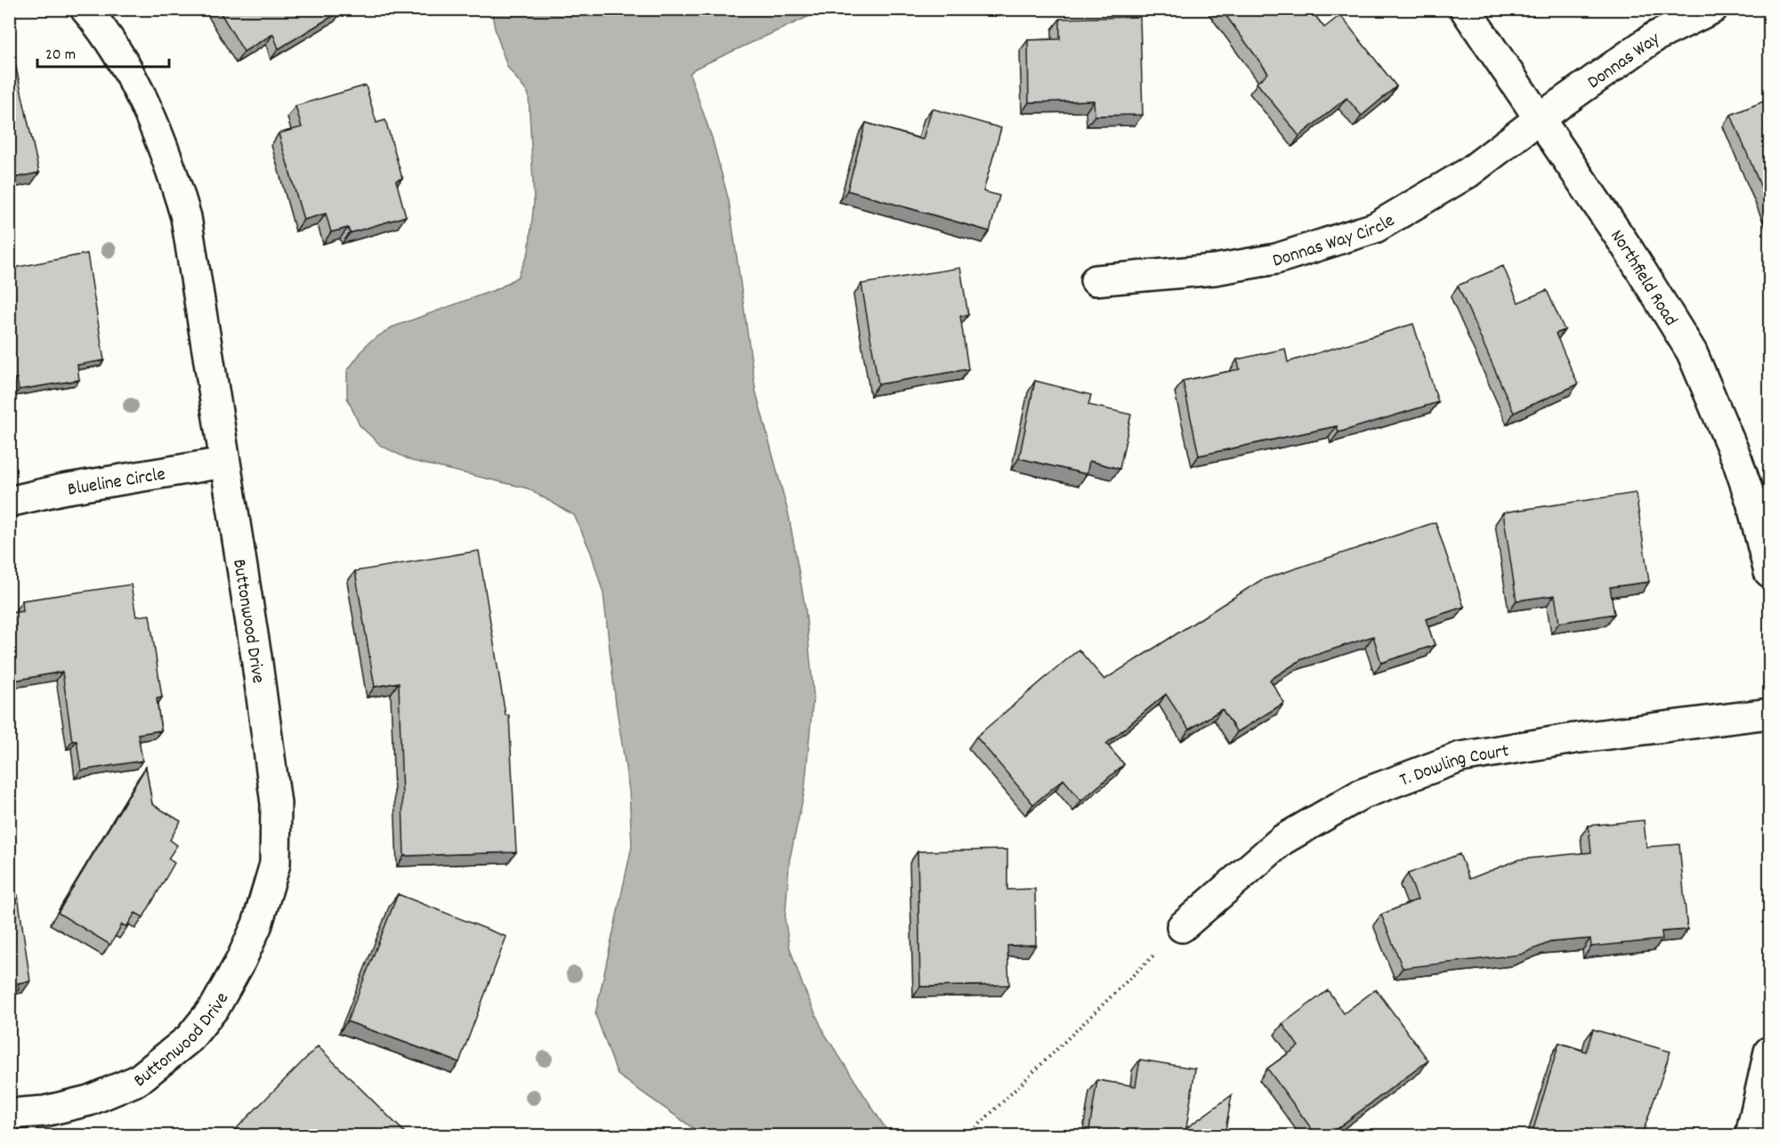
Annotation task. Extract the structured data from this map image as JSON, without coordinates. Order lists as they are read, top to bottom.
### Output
{
  "streets": {
    "street": [
      "Donnas Way",
      "Donnas Way Circle",
      "Northfield Road",
      "Blueline Circle",
      "Buttonwood Drive",
      "T. Dowling Court"
    ]
  },
  "crossings": [
    ["Donnas Way", "Donnas Way Circle"],
    ["Donnas Way", "Northfield Road"],
    ["Donnas Way Circle", "Northfield Road"],
    ["Blueline Circle", "Buttonwood Drive"]
  ],
  "scale_bar": "20 m"
}
